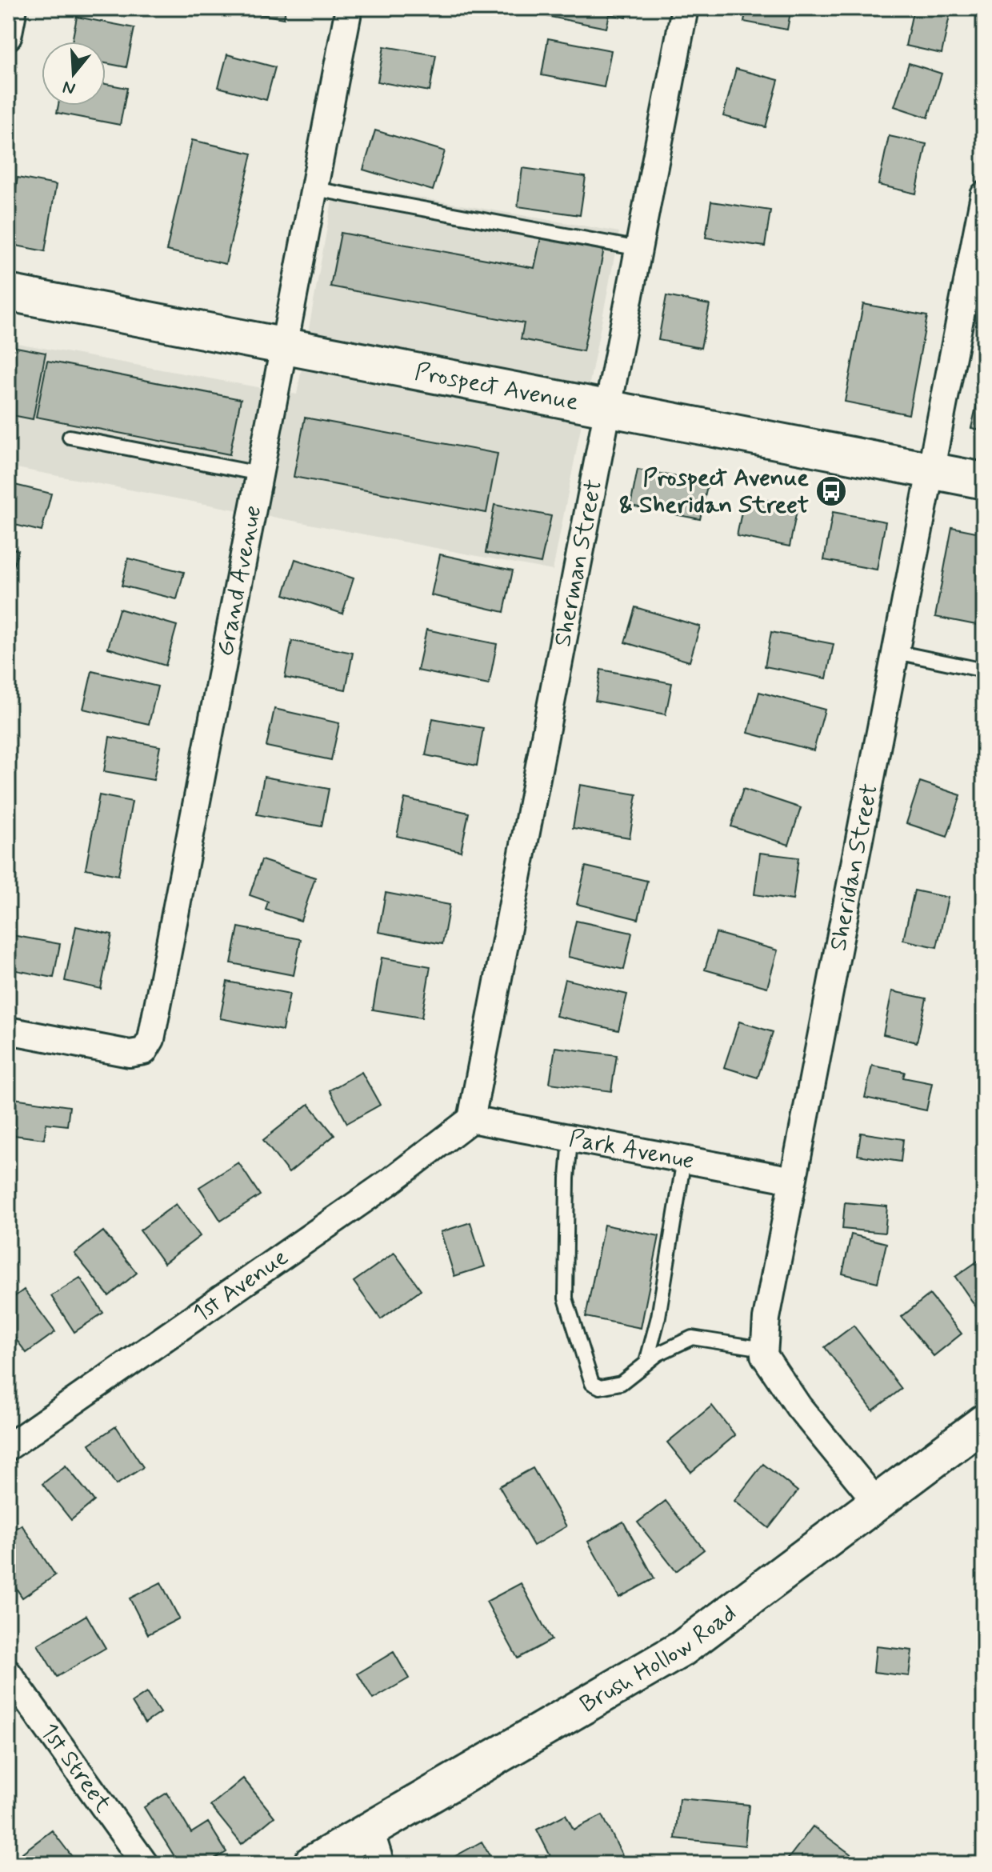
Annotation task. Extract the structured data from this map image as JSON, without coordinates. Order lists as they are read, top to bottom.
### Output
{
  "streets": {
    "main road": ["Prospect Avenue", "Brush Hollow Road"],
    "street": [
      "Sherman Street",
      "Grand Avenue",
      "Sheridan Street",
      "Park Avenue",
      "1st Avenue",
      "1st Street"
    ]
  },
  "crossings": [
    ["Prospect Avenue", "Sherman Street"],
    ["Prospect Avenue", "Grand Avenue"],
    ["Prospect Avenue", "Sheridan Street"],
    ["Sherman Street", "Park Avenue"],
    ["Sherman Street", "1st Avenue"],
    ["Sheridan Street", "Park Avenue"],
    ["Park Avenue", "1st Avenue"]
  ],
  "places": {
    "bus stop": ["Prospect Avenue & Sheridan Street"]
  },
  "north": "bottom"
}
